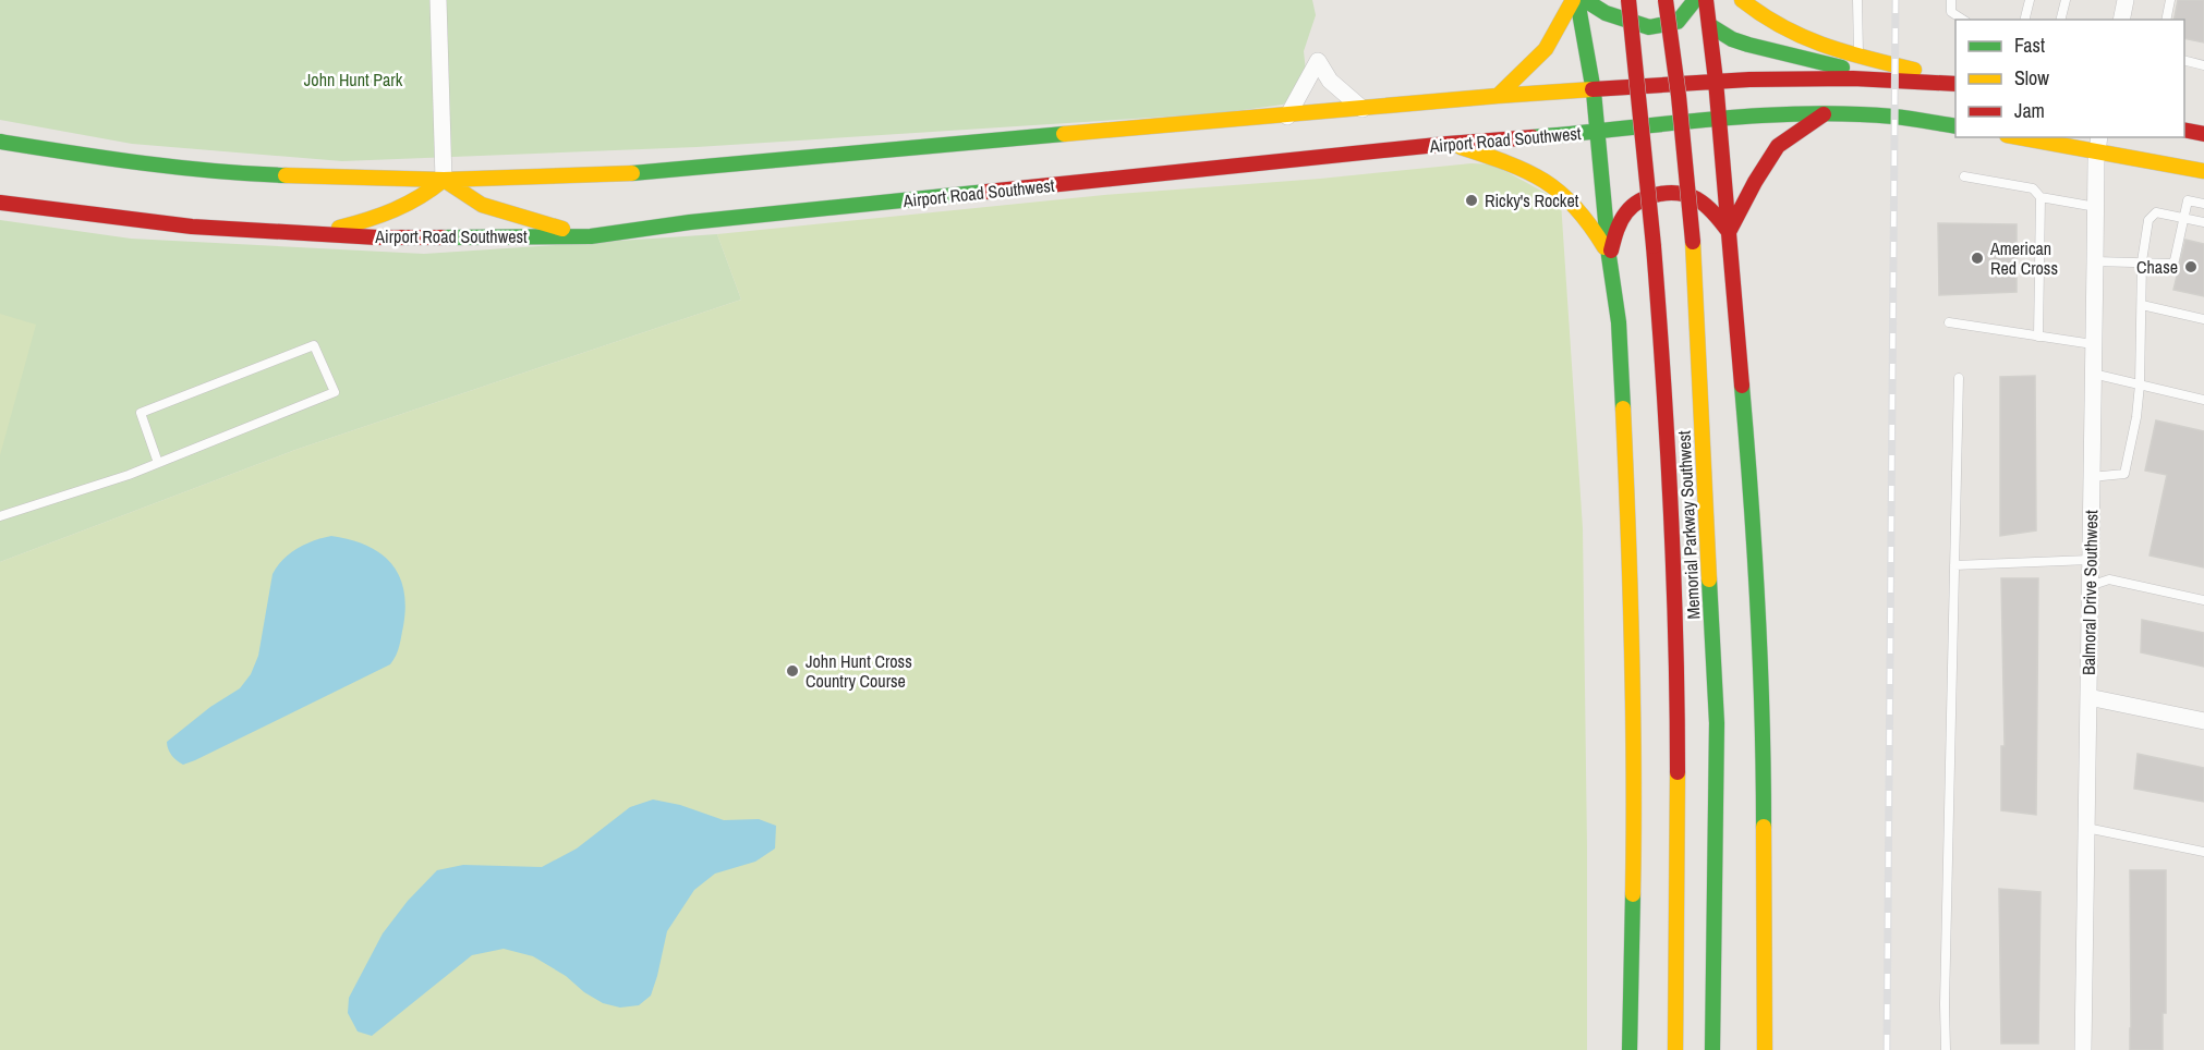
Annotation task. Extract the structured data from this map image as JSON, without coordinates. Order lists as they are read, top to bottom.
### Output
{
  "streets": {
    "main road": ["Airport Road Southwest", "Memorial Parkway Southwest"],
    "street": ["Balmoral Drive Southwest"]
  },
  "parks": ["John Hunt Park"],
  "places": [
    "Ricky's Rocket",
    "American Red Cross",
    "Chase",
    "John Hunt Cross Country Course"
  ],
  "legend": ["Fast", "Slow", "Jam"]
}
